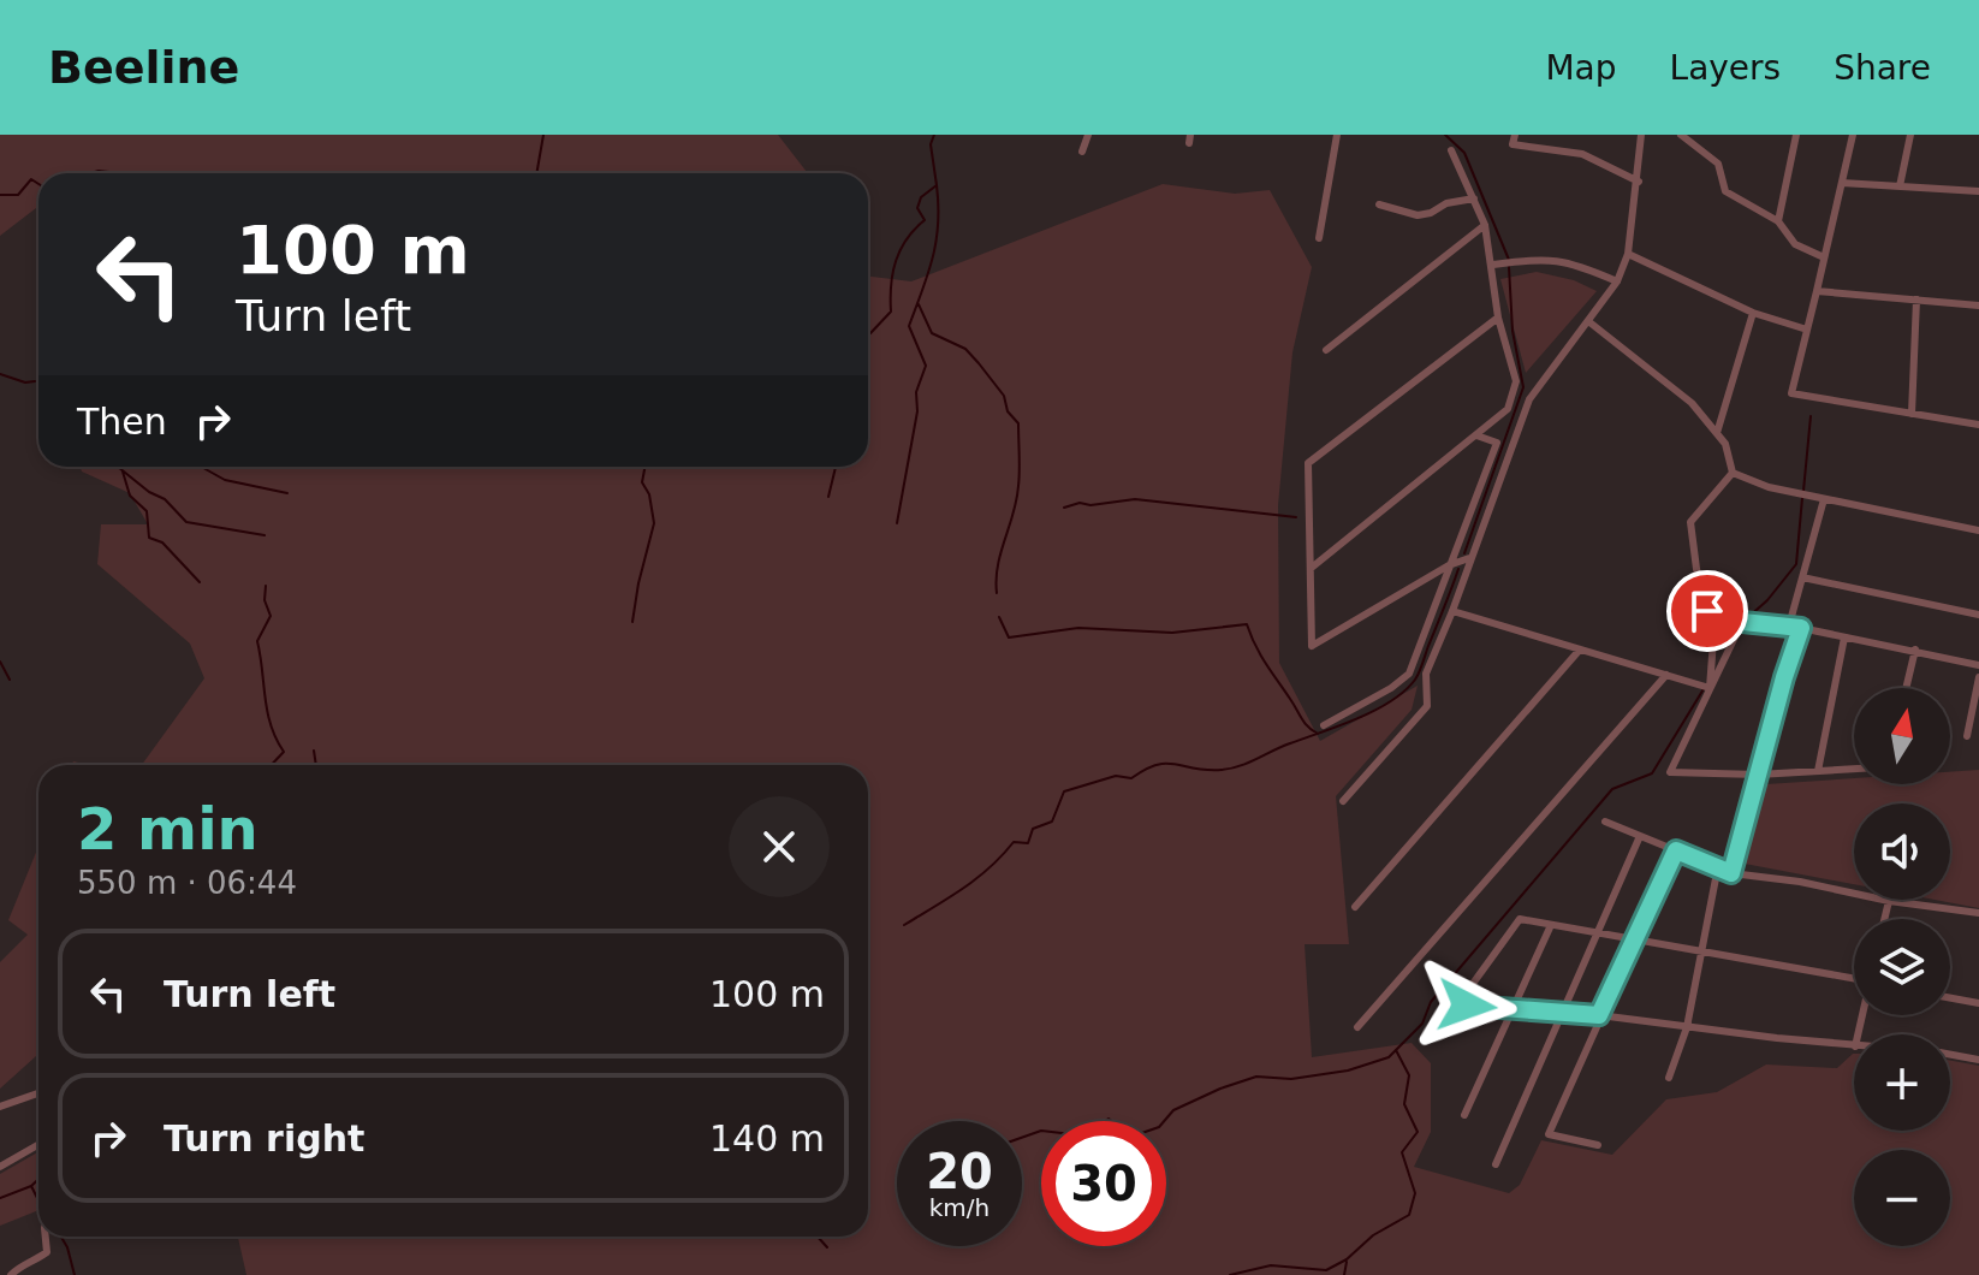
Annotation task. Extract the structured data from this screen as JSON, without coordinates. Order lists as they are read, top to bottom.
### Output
{
  "north": "top",
  "page": {
    "header": "Beeline",
    "nav": ["Map", "Layers", "Share"],
    "turn": ["100 m", "Turn left"],
    "then": "Then",
    "map_buttons": ["+", "−"],
    "heading": ["2 min", "550 m · 06:44"],
    "list": [
      {
        "name": "Turn left",
        "value": "100 m"
      },
      {
        "name": "Turn right",
        "value": "140 m"
      }
    ],
    "speed": "20 km/h",
    "limit": "30"
  }
}
